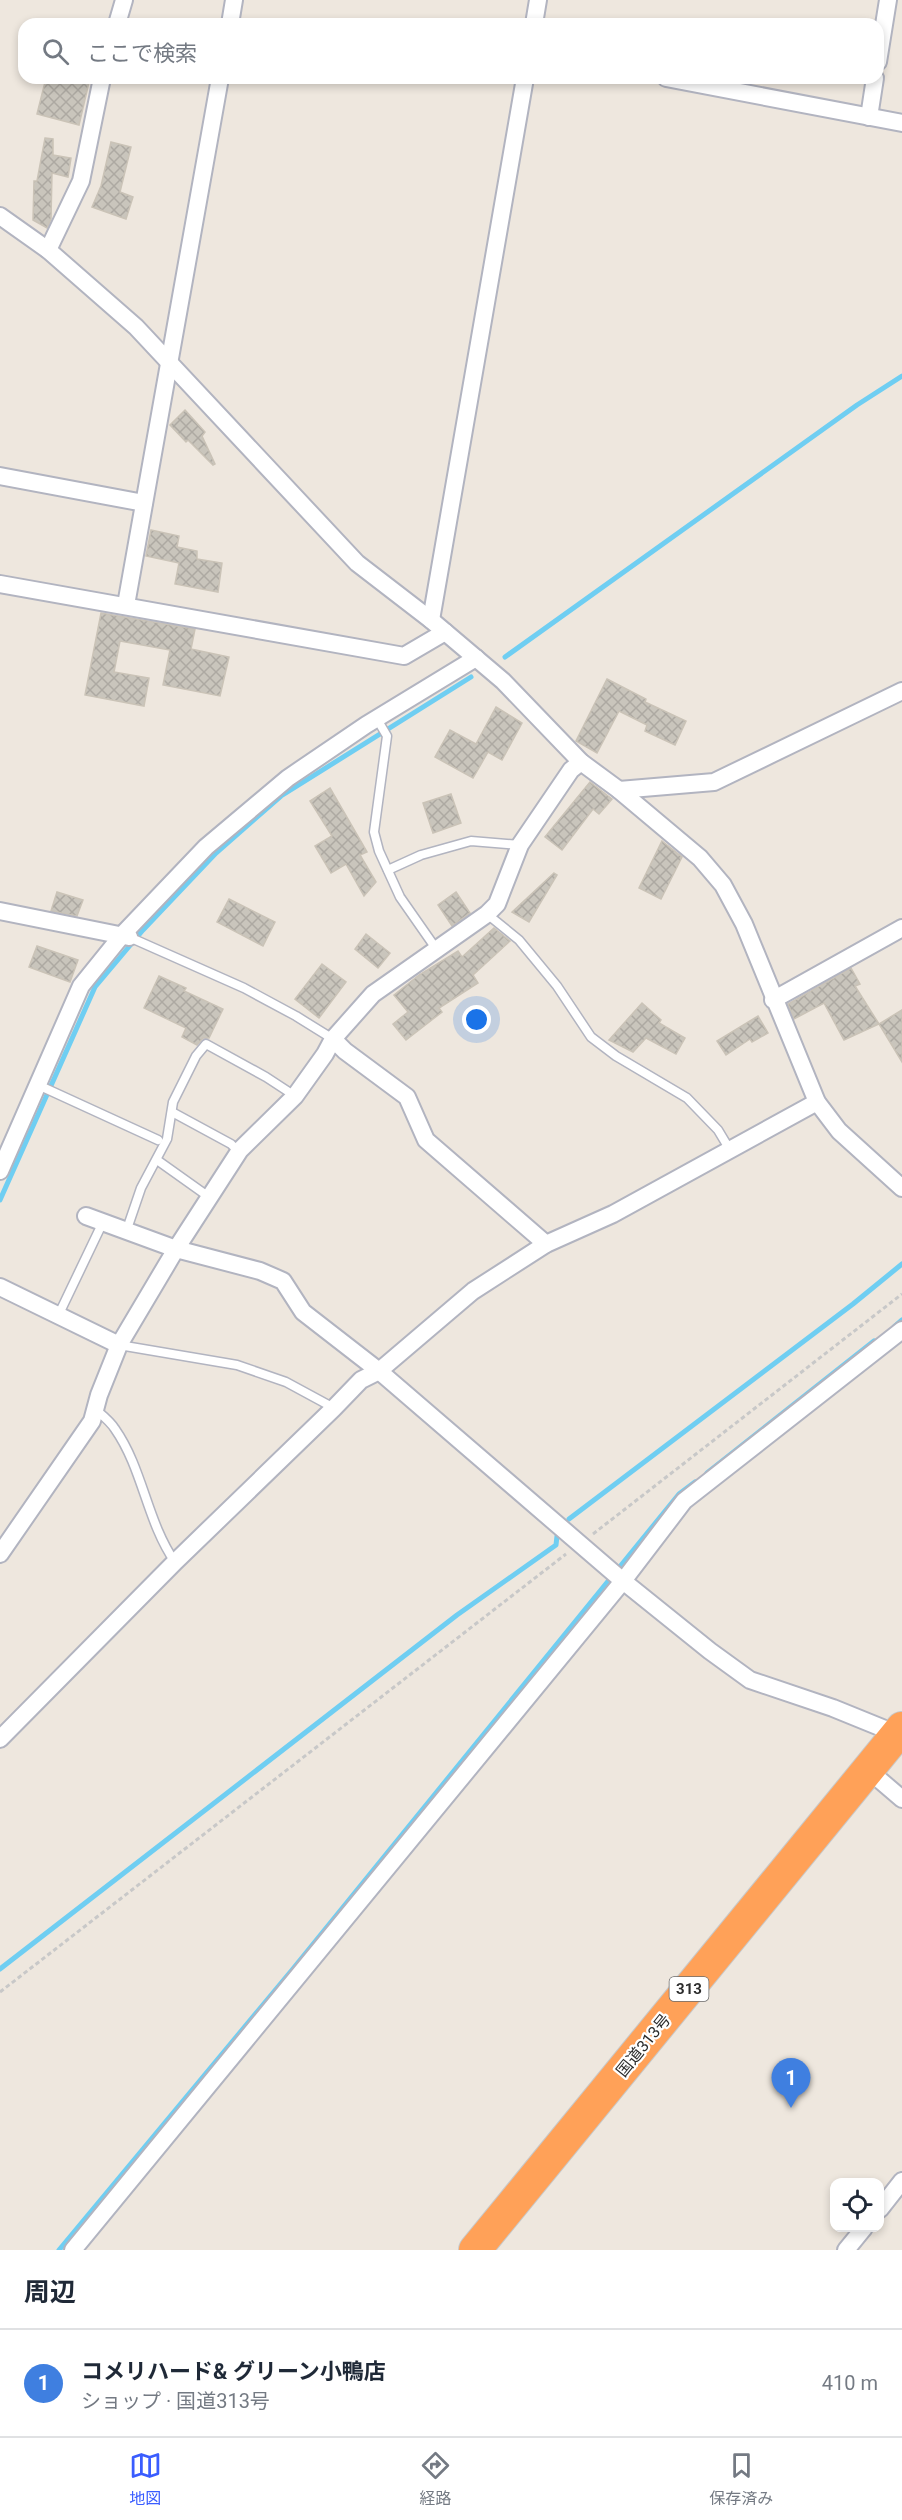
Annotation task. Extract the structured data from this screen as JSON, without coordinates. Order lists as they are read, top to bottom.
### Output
{
  "streets": {
    "highway": ["313", "国道313号"]
  },
  "page": {
    "search": "ここで検索",
    "pins": "1",
    "heading": "周辺",
    "list": [
      {
        "mark": "1",
        "name": "コメリハード& グリーン小鴨店",
        "note": "ショップ · 国道313号",
        "value": "410 m"
      }
    ],
    "nav": ["地図", "経路", "保存済み"]
  }
}
